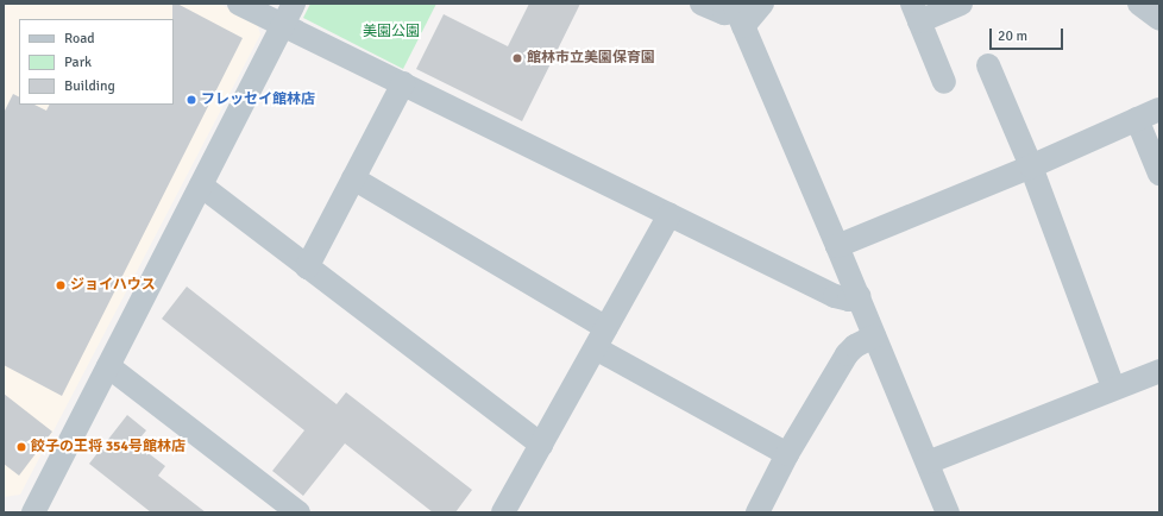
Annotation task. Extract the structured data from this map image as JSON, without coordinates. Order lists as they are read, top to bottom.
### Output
{
  "parks": ["美園公園"],
  "places": [
    "館林市立美園保育園",
    "フレッセイ館林店",
    "ジョイハウス",
    "餃子の王将 354号館林店"
  ],
  "legend": ["Road", "Park", "Building"],
  "scale_bar": "20 m"
}
